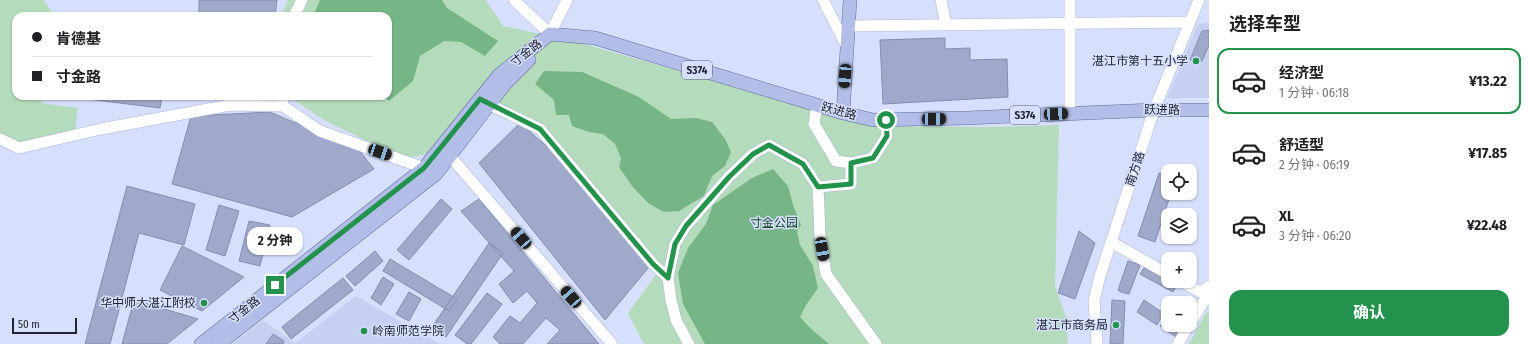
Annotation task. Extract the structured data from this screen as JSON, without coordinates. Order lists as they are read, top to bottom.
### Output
{
  "streets": {
    "main road": ["寸金路", "S374", "跃进路"],
    "street": ["南方路"]
  },
  "crossings": [
    ["寸金路", "跃进路"],
    ["跃进路", "南方路"]
  ],
  "parks": ["寸金公园"],
  "places": [
    "湛江市第十五小学",
    "华中师大湛江附校",
    "湛江市商务局",
    "岭南师范学院"
  ],
  "scale_bar": "50 m",
  "page": {
    "heading": "选择车型",
    "banner": ["肯德基", "寸金路"],
    "list": [
      {
        "name": "经济型",
        "note": "1 分钟 · 06:18",
        "value": "¥13.22"
      },
      {
        "name": "舒适型",
        "note": "2 分钟 · 06:19",
        "value": "¥17.85"
      },
      {
        "name": "XL",
        "note": "3 分钟 · 06:20",
        "value": "¥22.48"
      }
    ],
    "map_buttons": ["+", "−"],
    "bubble": "2 分钟",
    "buttons": "确认",
    "scale": "50 m"
  }
}
